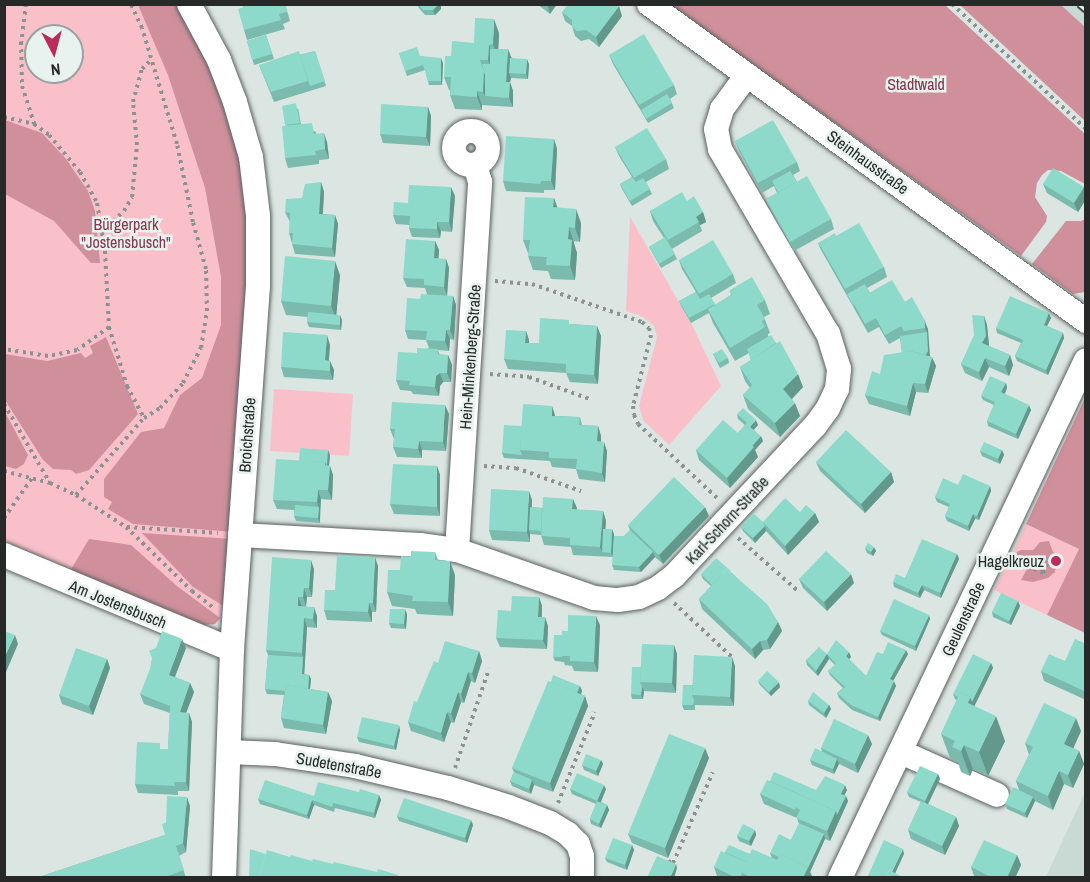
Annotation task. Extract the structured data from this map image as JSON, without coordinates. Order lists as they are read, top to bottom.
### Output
{
  "streets": {
    "street": [
      "Steinhausstraße",
      "Hein-Minkenberg-Straße",
      "Broichstraße",
      "Karl-Schorn-Straße",
      "Am Jostensbusch",
      "Geulenstraße",
      "Sudetenstraße"
    ]
  },
  "crossings": [
    ["Steinhausstraße", "Karl-Schorn-Straße"],
    ["Hein-Minkenberg-Straße", "Karl-Schorn-Straße"],
    ["Broichstraße", "Karl-Schorn-Straße"],
    ["Broichstraße", "Am Jostensbusch"],
    ["Broichstraße", "Sudetenstraße"]
  ],
  "parks": ["Stadtwald", "Bürgerpark \"Jostensbusch\""],
  "places": ["Hagelkreuz"],
  "north": "bottom"
}
